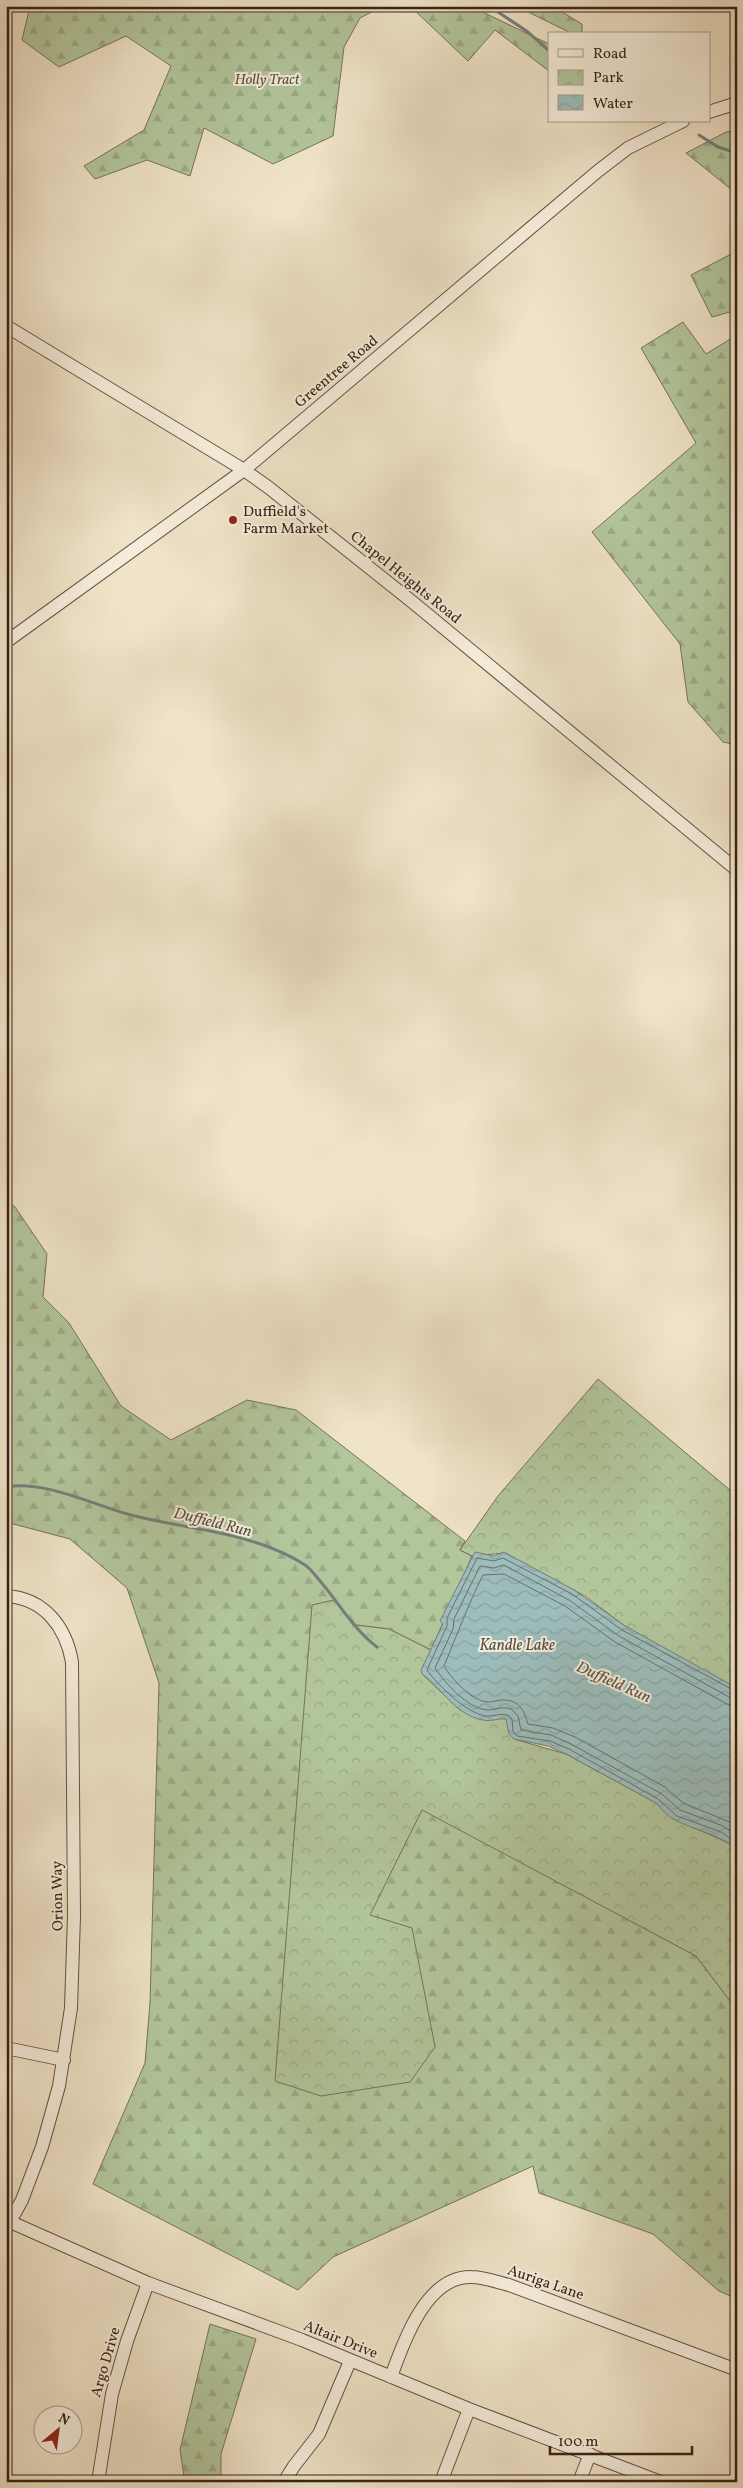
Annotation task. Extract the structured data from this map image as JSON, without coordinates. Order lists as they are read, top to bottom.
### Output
{
  "streets": {
    "street": [
      "Greentree Road",
      "Chapel Heights Road",
      "Orion Way",
      "Auriga Lane",
      "Altair Drive",
      "Argo Drive"
    ]
  },
  "crossings": [
    ["Greentree Road", "Chapel Heights Road"],
    ["Orion Way", "Altair Drive"],
    ["Auriga Lane", "Altair Drive"],
    ["Altair Drive", "Argo Drive"]
  ],
  "water": ["Duffield Run", "Kandle Lake"],
  "parks": ["Holly Tract"],
  "places": ["Duffield's Farm Market"],
  "legend": ["Road", "Park", "Water"],
  "scale_bar": "100 m",
  "north": "top right"
}
